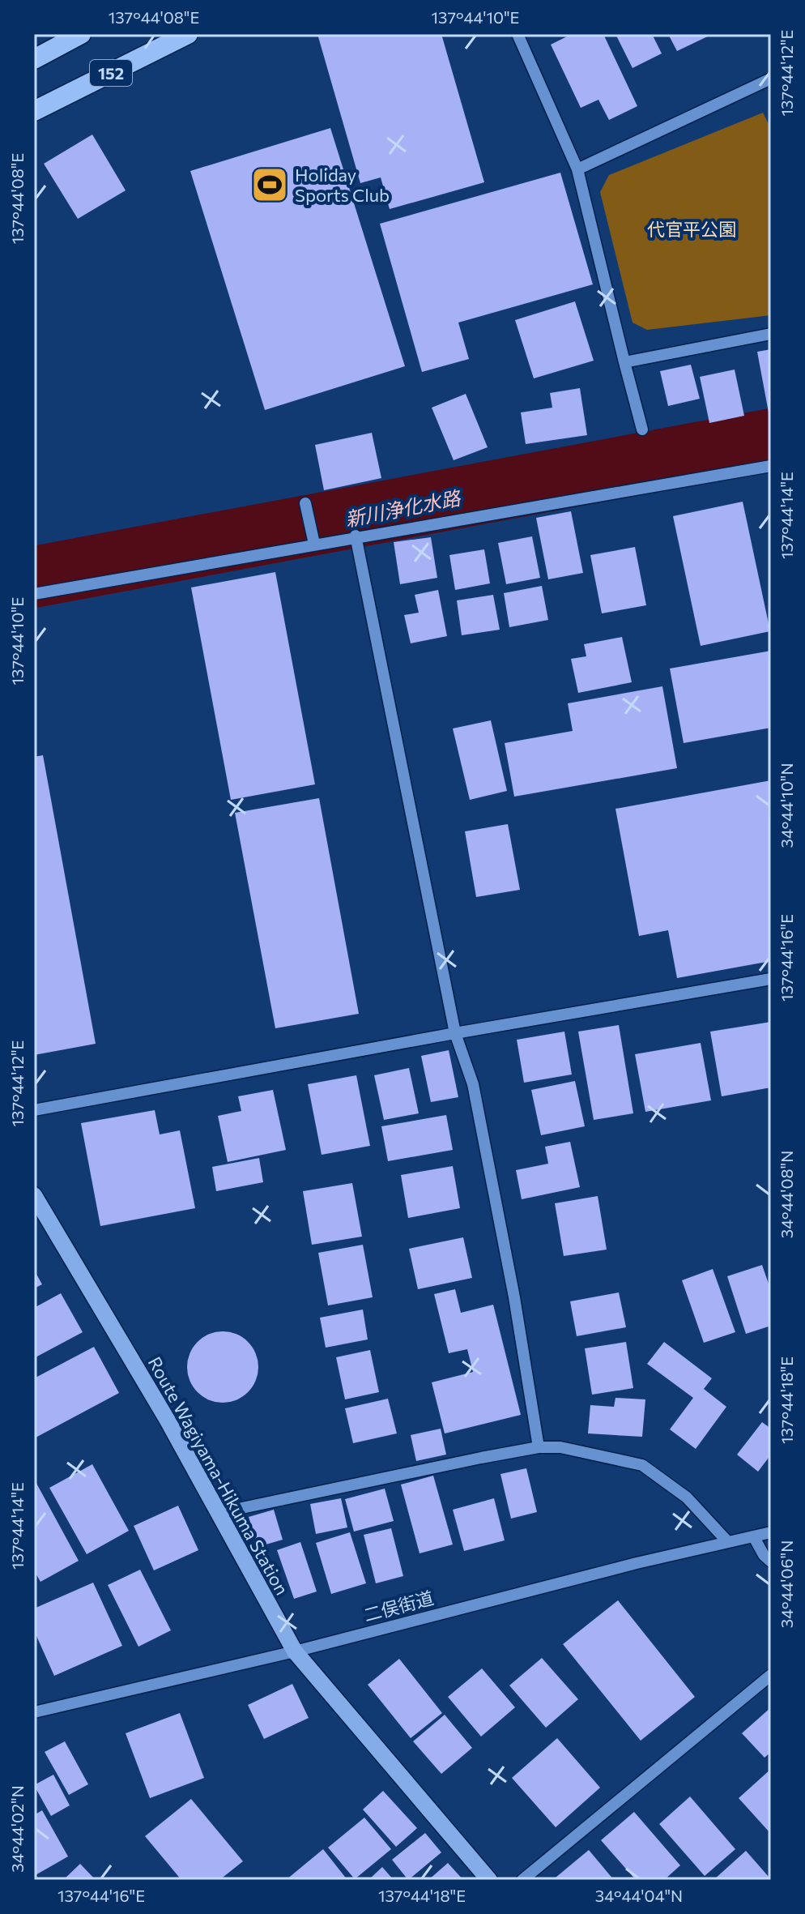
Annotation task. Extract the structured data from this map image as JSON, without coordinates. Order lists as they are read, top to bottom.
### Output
{
  "streets": {
    "highway": ["152"],
    "main road": ["Route Wagiyama-Hikuma Station"],
    "street": ["二俣街道"]
  },
  "crossings": [
    ["Route Wagiyama-Hikuma Station", "二俣街道"]
  ],
  "water": ["新川浄化水路"],
  "parks": ["代官平公園"],
  "places": {
    "sports": ["Holiday Sports Club"]
  },
  "coordinates": [
    "137°44'08\"E",
    "137°44'10\"E",
    "137°44'12\"E",
    "137°44'14\"E",
    "34°44'10\"N",
    "137°44'16\"E",
    "34°44'08\"N",
    "137°44'18\"E",
    "34°44'06\"N",
    "34°44'02\"N",
    "34°44'04\"N"
  ]
}
